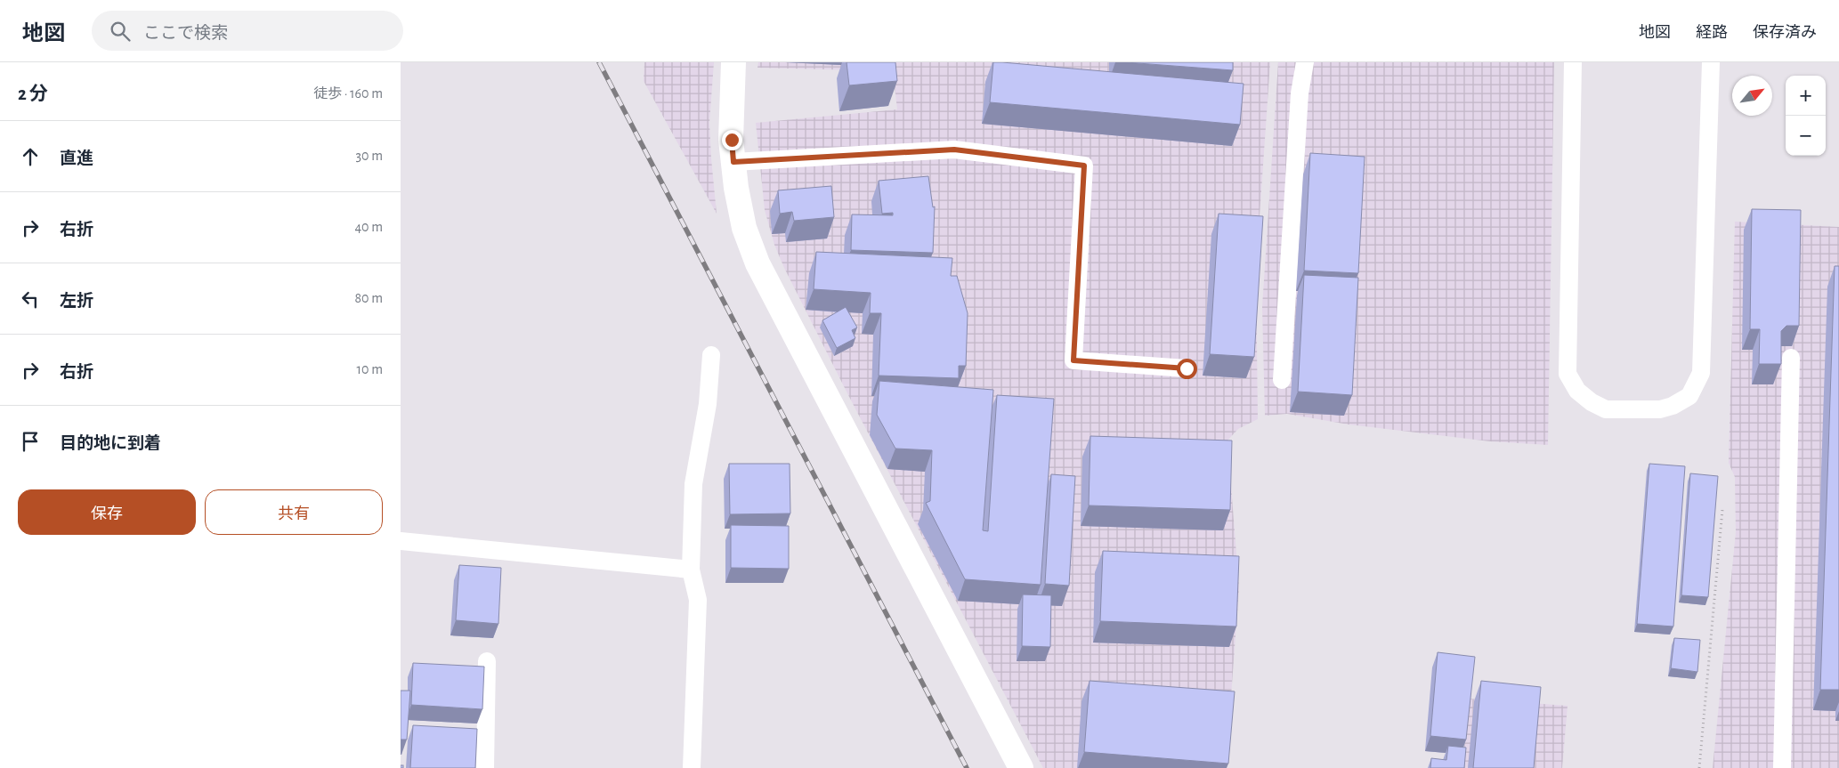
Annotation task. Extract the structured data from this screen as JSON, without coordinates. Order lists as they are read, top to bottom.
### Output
{
  "north": "top right",
  "page": {
    "header": "地図",
    "search": "ここで検索",
    "nav": ["地図", "経路", "保存済み"],
    "heading": ["2 分", "徒歩 · 160 m"],
    "map_buttons": ["+", "−"],
    "list": [
      ["直進", "30 m"],
      ["右折", "40 m"],
      ["左折", "80 m"],
      ["右折", "10 m"],
      "目的地に到着"
    ],
    "buttons": ["保存", "共有"]
  }
}
